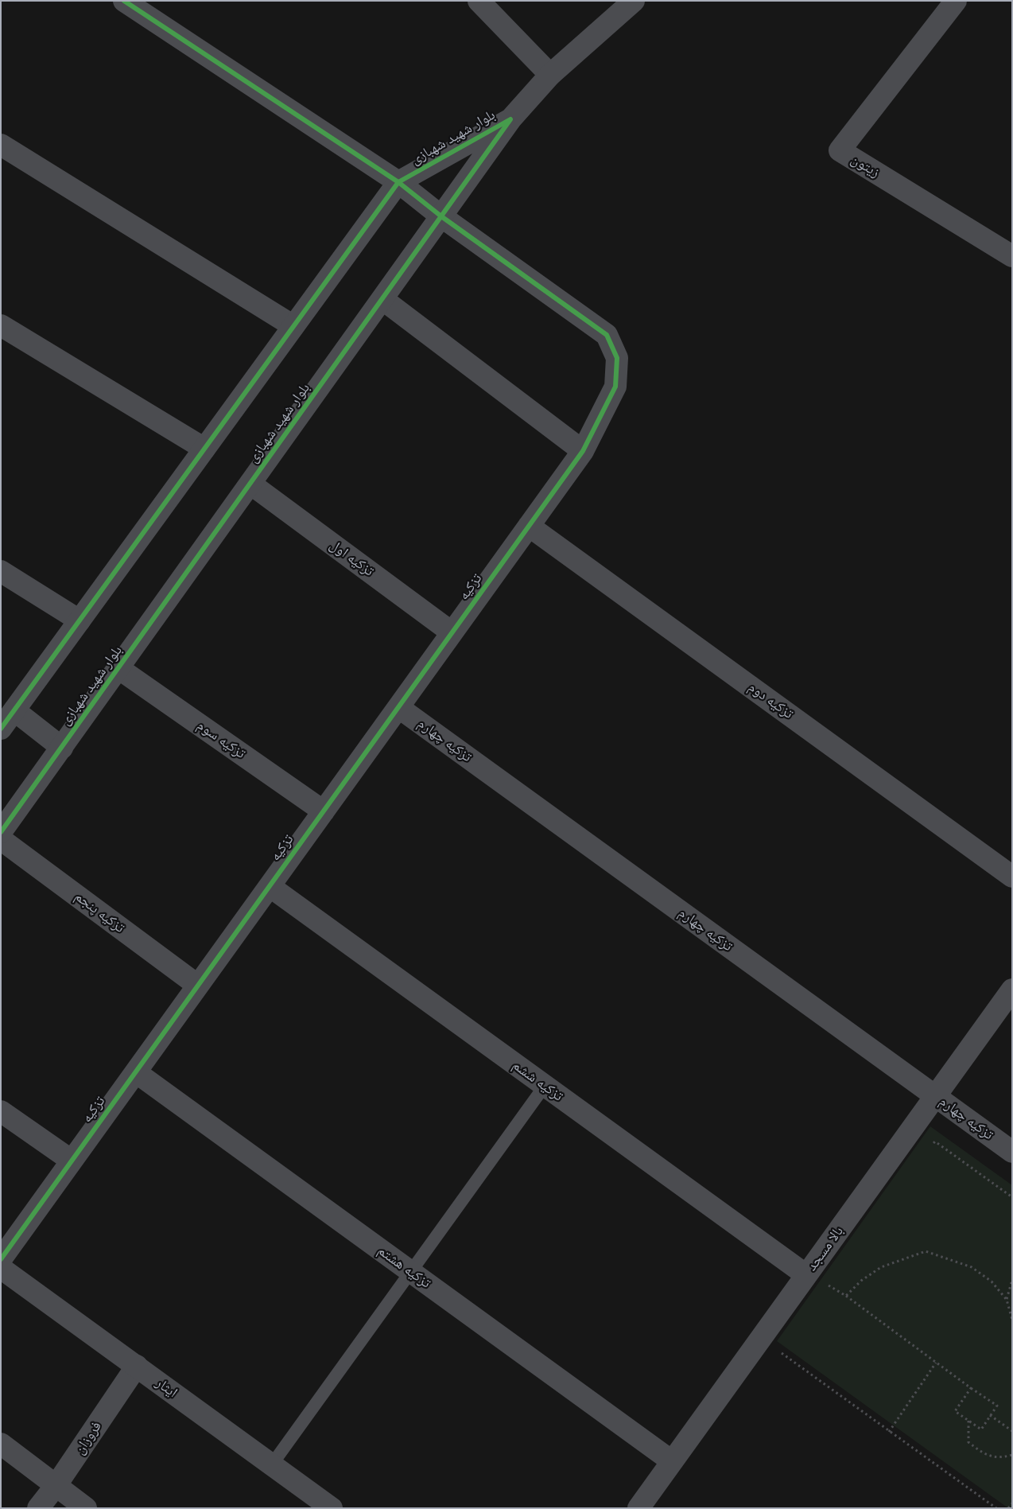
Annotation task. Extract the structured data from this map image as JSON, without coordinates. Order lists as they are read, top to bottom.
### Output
{
  "streets": {
    "street": [
      "بلوار شهید شهبازی",
      "زیتون",
      "تزکیه اول",
      "تزکیه",
      "تزکیه دوم",
      "تزکیه سوم",
      "تزکیه چهارم",
      "تزکیه پنجم",
      "تزکیه ششم",
      "بالا مسجد",
      "تزکیه هشتم",
      "ایثار",
      "فروزان"
    ]
  },
  "crossings": [
    ["بلوار شهید شهبازی", "تزکیه اول"],
    ["بلوار شهید شهبازی", "تزکیه"],
    ["بلوار شهید شهبازی", "تزکیه سوم"],
    ["تزکیه اول", "تزکیه"],
    ["تزکیه", "تزکیه دوم"],
    ["تزکیه", "تزکیه سوم"],
    ["تزکیه", "تزکیه چهارم"],
    ["تزکیه", "تزکیه پنجم"],
    ["تزکیه", "تزکیه ششم"],
    ["تزکیه", "تزکیه هشتم"],
    ["تزکیه چهارم", "بالا مسجد"],
    ["تزکیه ششم", "بالا مسجد"],
    ["بالا مسجد", "تزکیه هشتم"],
    ["ایثار", "فروزان"]
  ]
}
